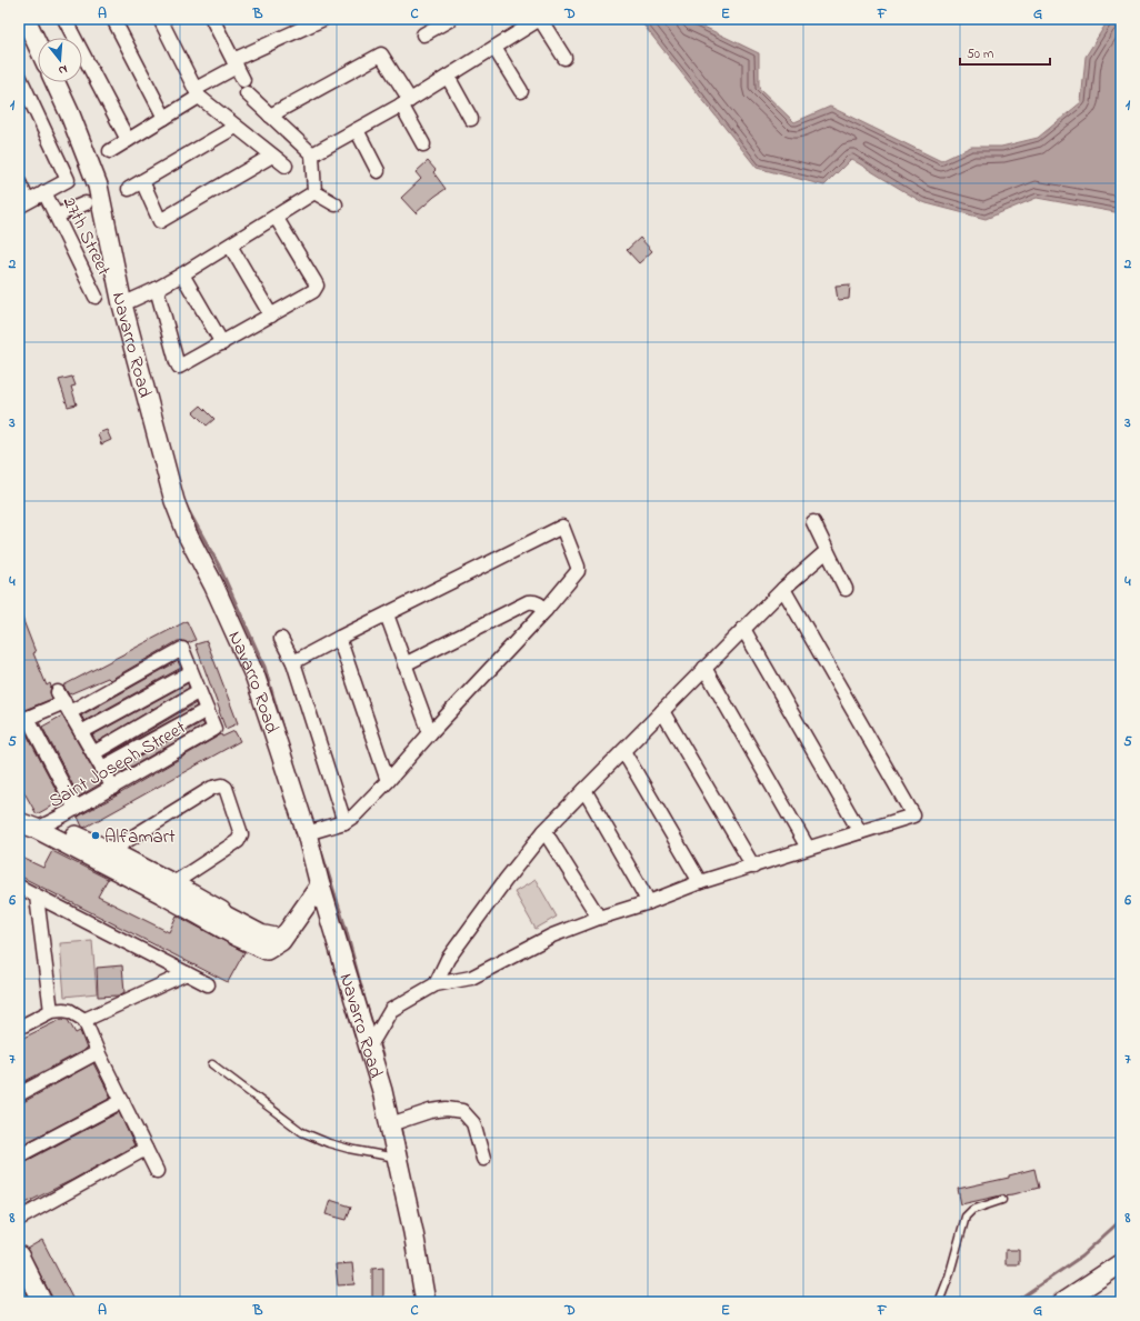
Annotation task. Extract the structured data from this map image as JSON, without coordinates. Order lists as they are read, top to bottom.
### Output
{
  "streets": {
    "street": ["27th Street", "Navarro Road", "Saint Joseph Street"]
  },
  "places": ["Alfamart"],
  "scale_bar": "50 m",
  "north": "bottom",
  "grid": {
    "columns": [
      "A",
      "B",
      "C",
      "D",
      "E",
      "F",
      "G"
    ],
    "rows": [
      "1",
      "2",
      "3",
      "4",
      "5",
      "6",
      "7",
      "8"
    ]
  }
}
